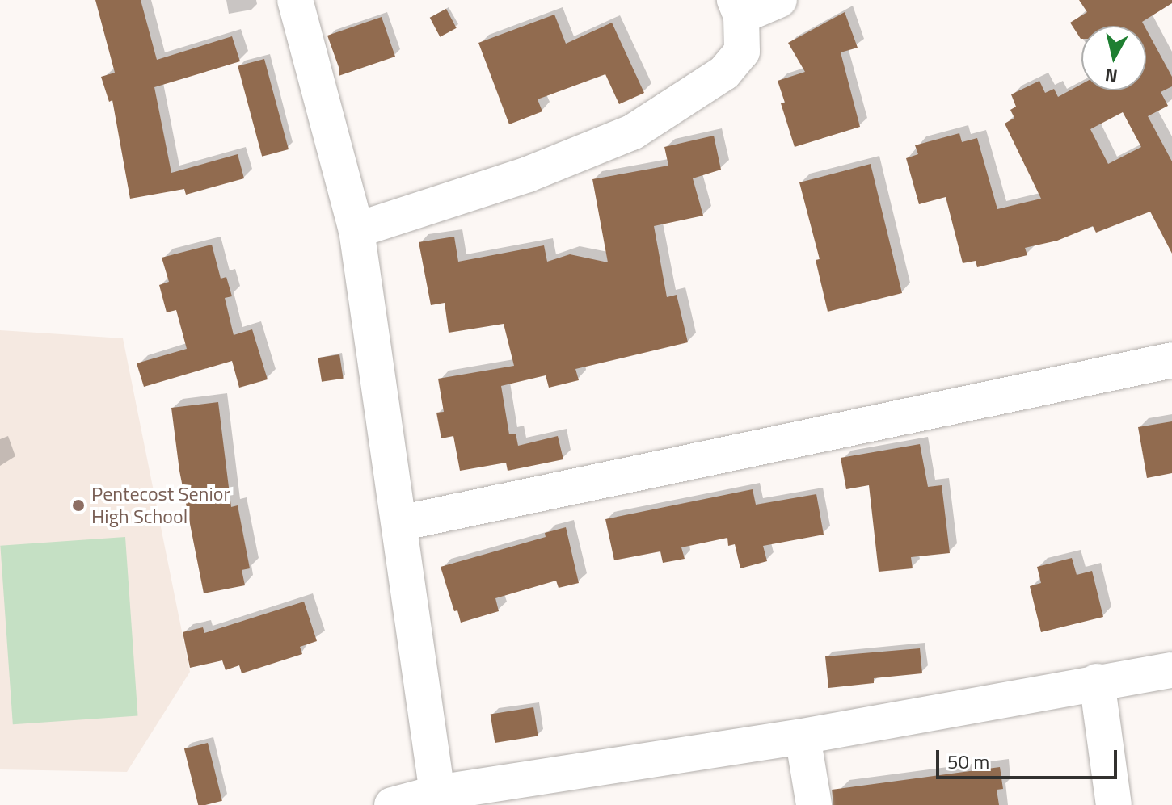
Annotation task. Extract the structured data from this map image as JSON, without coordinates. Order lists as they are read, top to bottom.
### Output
{
  "places": ["Pentecost Senior High School"],
  "scale_bar": "50 m",
  "north": "bottom"
}
